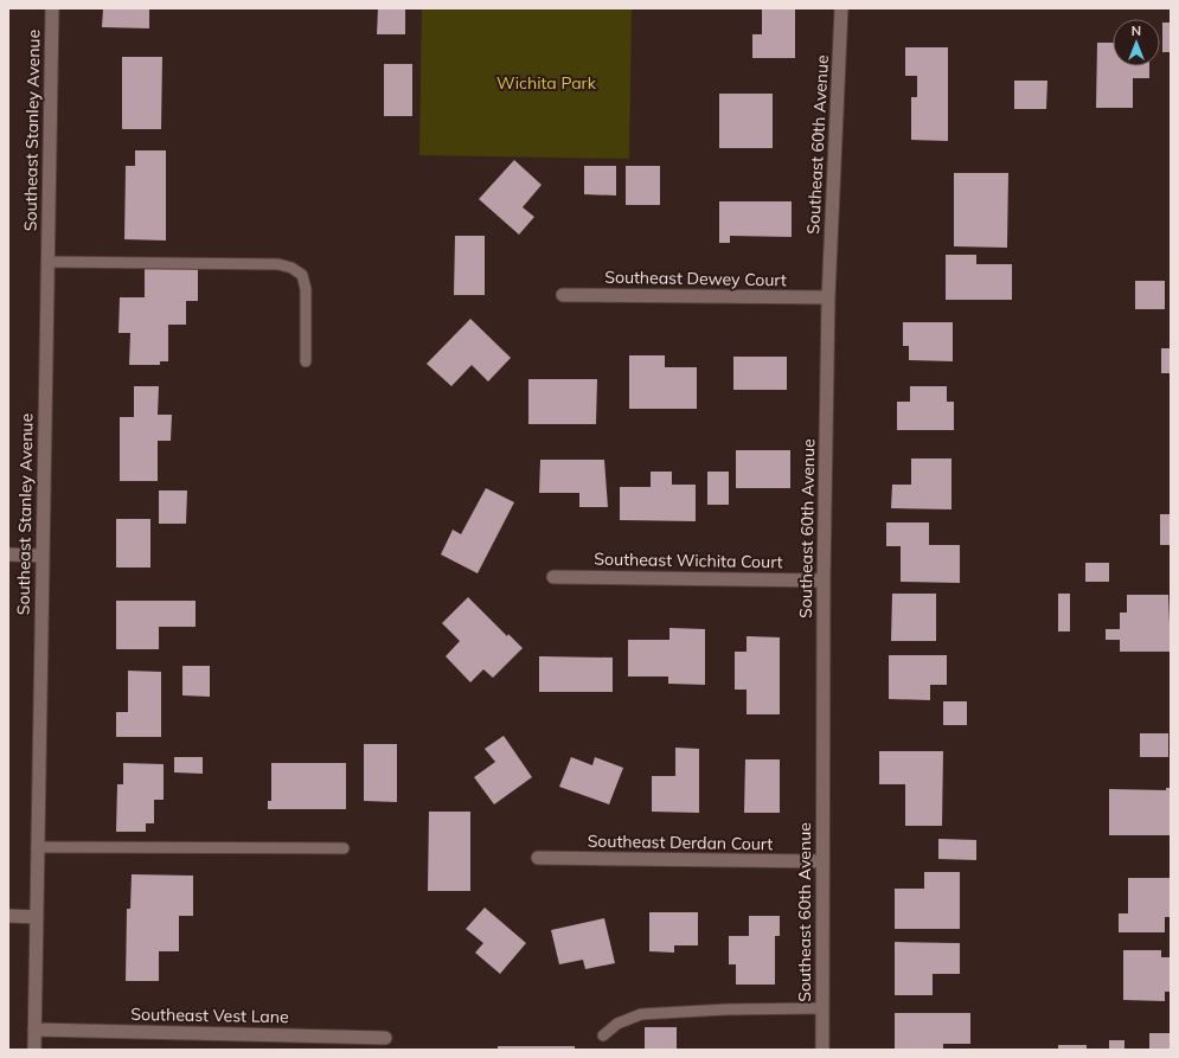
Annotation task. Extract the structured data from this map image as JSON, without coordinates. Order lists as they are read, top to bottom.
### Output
{
  "streets": {
    "street": [
      "Southeast Stanley Avenue",
      "Southeast 60th Avenue",
      "Southeast Dewey Court",
      "Southeast Wichita Court",
      "Southeast Derdan Court",
      "Southeast Vest Lane"
    ]
  },
  "crossings": [
    ["Southeast Stanley Avenue", "Southeast Vest Lane"],
    ["Southeast 60th Avenue", "Southeast Dewey Court"],
    ["Southeast 60th Avenue", "Southeast Wichita Court"],
    ["Southeast 60th Avenue", "Southeast Derdan Court"]
  ],
  "parks": ["Wichita Park"],
  "north": "top"
}
